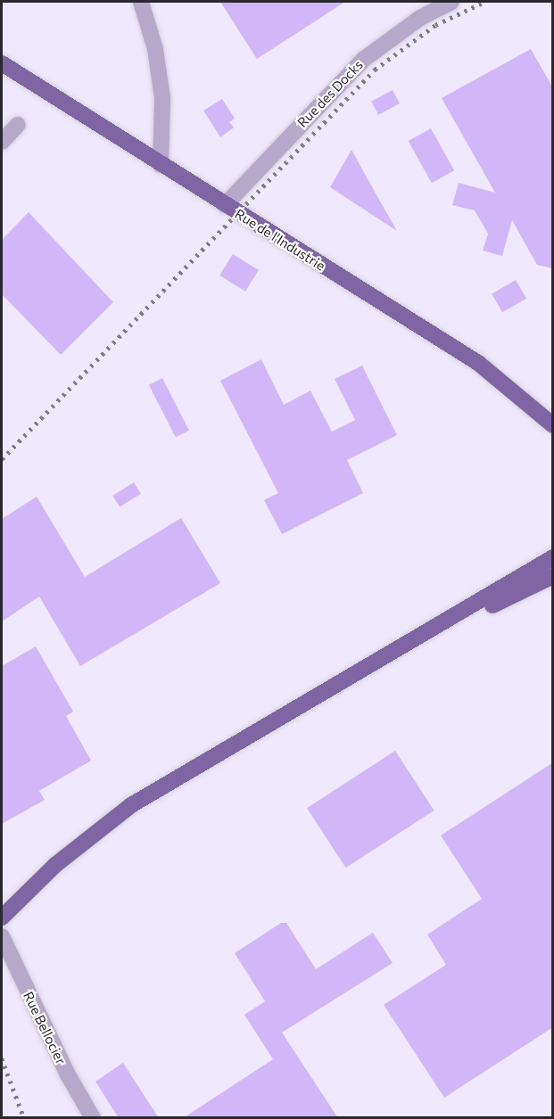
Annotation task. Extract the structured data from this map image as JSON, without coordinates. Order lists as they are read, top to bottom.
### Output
{
  "streets": {
    "main road": ["Rue de l'Industrie"],
    "street": ["Rue des Docks", "Rue Bellocier"]
  },
  "crossings": [
    ["Rue des Docks", "Rue de l'Industrie"]
  ]
}
